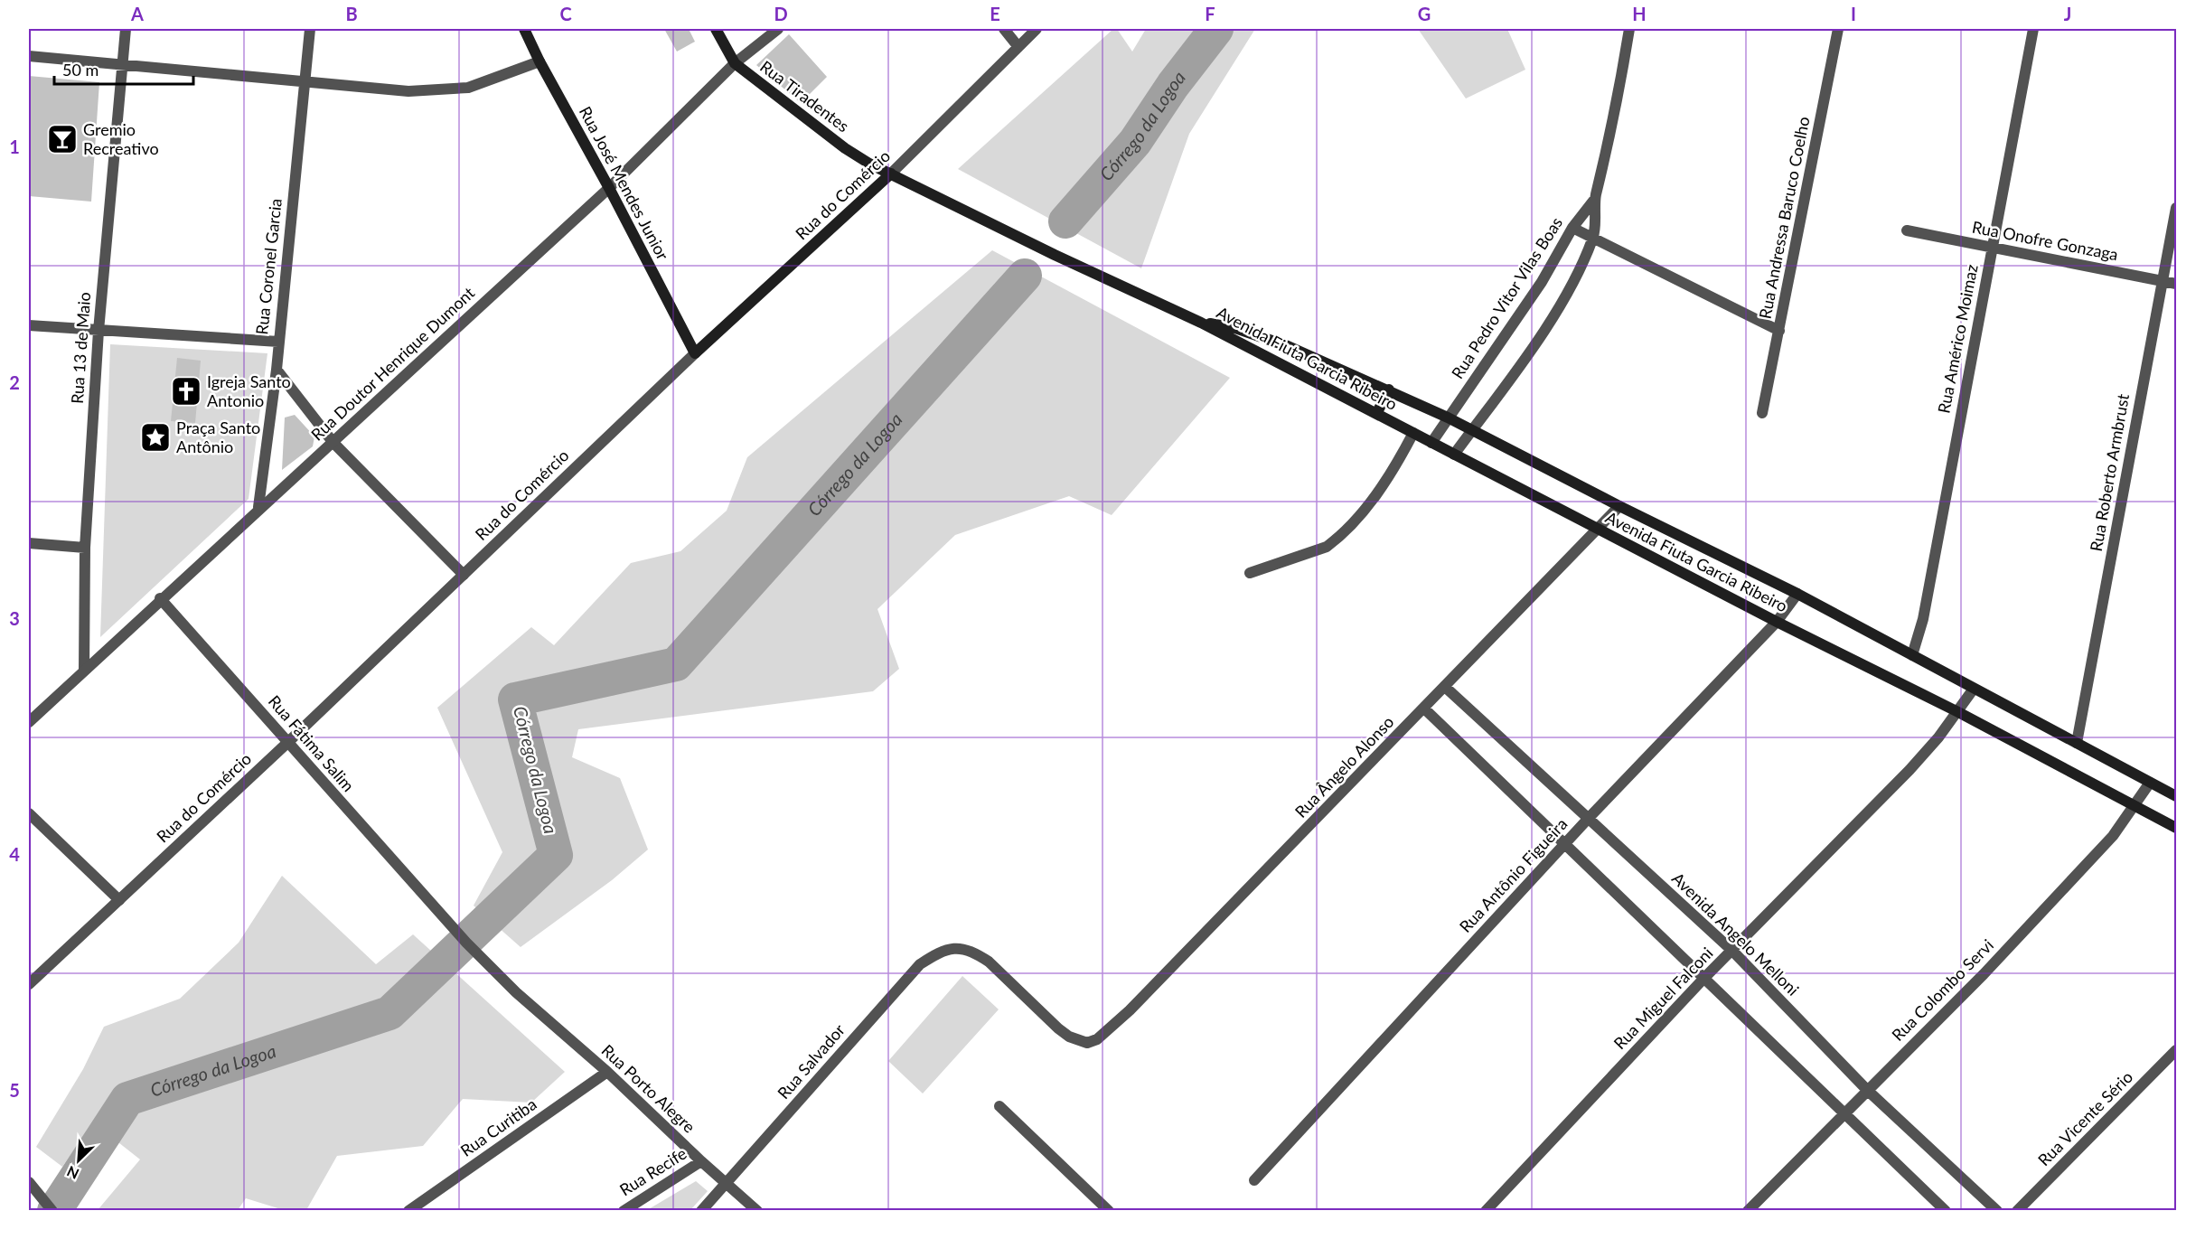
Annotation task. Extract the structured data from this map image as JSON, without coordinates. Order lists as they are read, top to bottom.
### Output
{
  "streets": {
    "main road": [
      "Rua Tiradentes",
      "Rua José Mendes Junior",
      "Rua do Comércio",
      "Avenida Fiuta Garcia Ribeiro"
    ],
    "street": [
      "Rua Andressa Baruco Coelho",
      "Rua Onofre Gonzaga",
      "Rua Coronel Garcia",
      "Rua Pedro Vitor Vilas Boas",
      "Rua Américo Moimaz",
      "Rua 13 de Maio",
      "Rua Doutor Henrique Dumont",
      "Rua Roberto Armbrust",
      "Rua Fátima Salim",
      "Rua Ângelo Alonso",
      "Rua Antônio Figueira",
      "Avenida Angelo Melloni",
      "Rua Colombo Servi",
      "Rua Miguel Falconi",
      "Rua Salvador",
      "Rua Porto Alegre",
      "Rua Vicente Sério",
      "Rua Curitiba",
      "Rua Recife"
    ]
  },
  "crossings": [
    ["Rua Tiradentes", "Rua do Comércio"],
    ["Rua Tiradentes", "Avenida Fiuta Garcia Ribeiro"],
    ["Rua Tiradentes", "Rua Doutor Henrique Dumont"],
    ["Rua José Mendes Junior", "Rua do Comércio"],
    ["Rua José Mendes Junior", "Rua Doutor Henrique Dumont"],
    ["Rua do Comércio", "Avenida Fiuta Garcia Ribeiro"],
    ["Rua do Comércio", "Rua Fátima Salim"],
    ["Rua Onofre Gonzaga", "Rua Américo Moimaz"],
    ["Rua Onofre Gonzaga", "Rua Roberto Armbrust"],
    ["Rua Coronel Garcia", "Rua Doutor Henrique Dumont"],
    ["Rua Pedro Vitor Vilas Boas", "Avenida Fiuta Garcia Ribeiro"],
    ["Rua Américo Moimaz", "Avenida Fiuta Garcia Ribeiro"],
    ["Rua 13 de Maio", "Rua Doutor Henrique Dumont"],
    ["Avenida Fiuta Garcia Ribeiro", "Rua Roberto Armbrust"],
    ["Avenida Fiuta Garcia Ribeiro", "Rua Ângelo Alonso"],
    ["Avenida Fiuta Garcia Ribeiro", "Rua Antônio Figueira"],
    ["Avenida Fiuta Garcia Ribeiro", "Rua Colombo Servi"],
    ["Avenida Fiuta Garcia Ribeiro", "Rua Miguel Falconi"],
    ["Rua Doutor Henrique Dumont", "Rua Fátima Salim"],
    ["Rua Fátima Salim", "Rua Porto Alegre"],
    ["Rua Ângelo Alonso", "Avenida Angelo Melloni"],
    ["Rua Ângelo Alonso", "Rua Salvador"],
    ["Rua Antônio Figueira", "Avenida Angelo Melloni"],
    ["Avenida Angelo Melloni", "Rua Colombo Servi"],
    ["Avenida Angelo Melloni", "Rua Miguel Falconi"],
    ["Rua Salvador", "Rua Porto Alegre"],
    ["Rua Porto Alegre", "Rua Curitiba"],
    ["Rua Porto Alegre", "Rua Recife"]
  ],
  "water": ["Córrego da Logoa"],
  "places": {
    "bar": ["Gremio Recreativo"],
    "church": ["Igreja Santo Antonio"],
    "place": ["Praça Santo Antônio"]
  },
  "scale_bar": "50 m",
  "north": "bottom left",
  "grid": {
    "columns": [
      "A",
      "B",
      "C",
      "D",
      "E",
      "F",
      "G",
      "H",
      "I",
      "J"
    ],
    "rows": [
      "1",
      "2",
      "3",
      "4",
      "5"
    ]
  }
}
